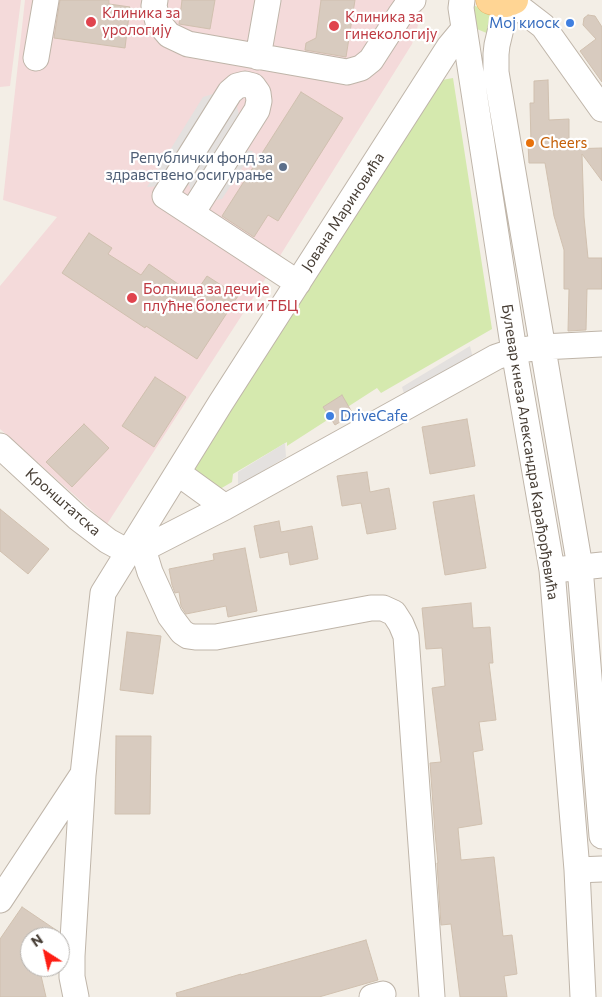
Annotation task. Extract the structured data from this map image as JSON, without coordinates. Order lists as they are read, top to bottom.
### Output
{
  "streets": {
    "street": ["Јована Мариновића", "Булевар кнеза Александра Карађорђевића", "Кронштатска"]
  },
  "crossings": [
    ["Јована Мариновића", "Булевар кнеза Александра Карађорђевића"],
    ["Јована Мариновића", "Кронштатска"]
  ],
  "places": [
    "Клиника за урологију",
    "Мој киоск",
    "Клиника за гинекологију",
    "Cheers",
    "Републички фонд за здравствено осигурање",
    "Болница за дечије плућне болести и ТБЦ",
    "DriveCafe"
  ],
  "north": "top left"
}
